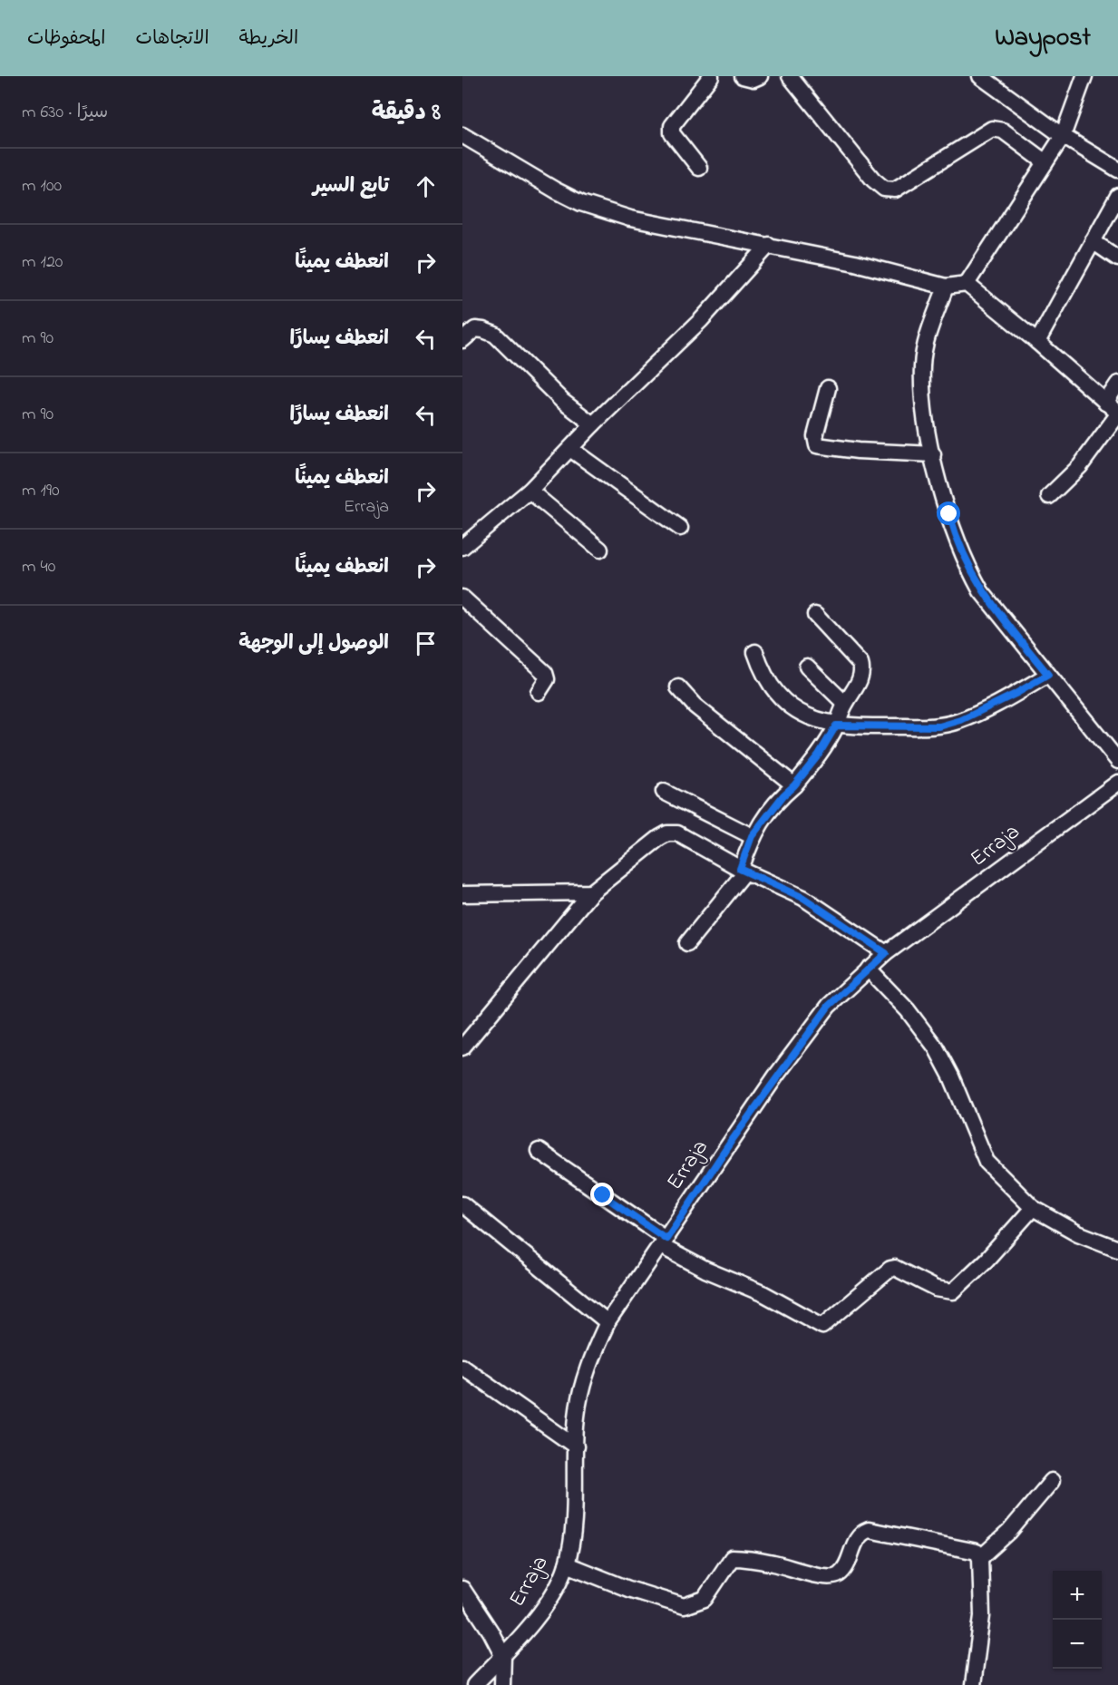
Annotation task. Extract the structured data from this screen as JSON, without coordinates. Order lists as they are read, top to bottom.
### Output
{
  "streets": {
    "street": ["Erraja"]
  },
  "page": {
    "header": "Waypost",
    "nav": ["الخريطة", "الاتجاهات", "المحفوظات"],
    "heading": ["8 دقيقة", "سيرًا · 630 m"],
    "list": [
      ["تابع السير", "100 m"],
      ["انعطف يمينًا", "120 m"],
      ["انعطف يسارًا", "90 m"],
      ["انعطف يسارًا", "90 m"],
      ["انعطف يمينًا", "Erraja", "190 m"],
      ["انعطف يمينًا", "40 m"],
      "الوصول إلى الوجهة"
    ],
    "map_buttons": ["+", "−"]
  }
}
